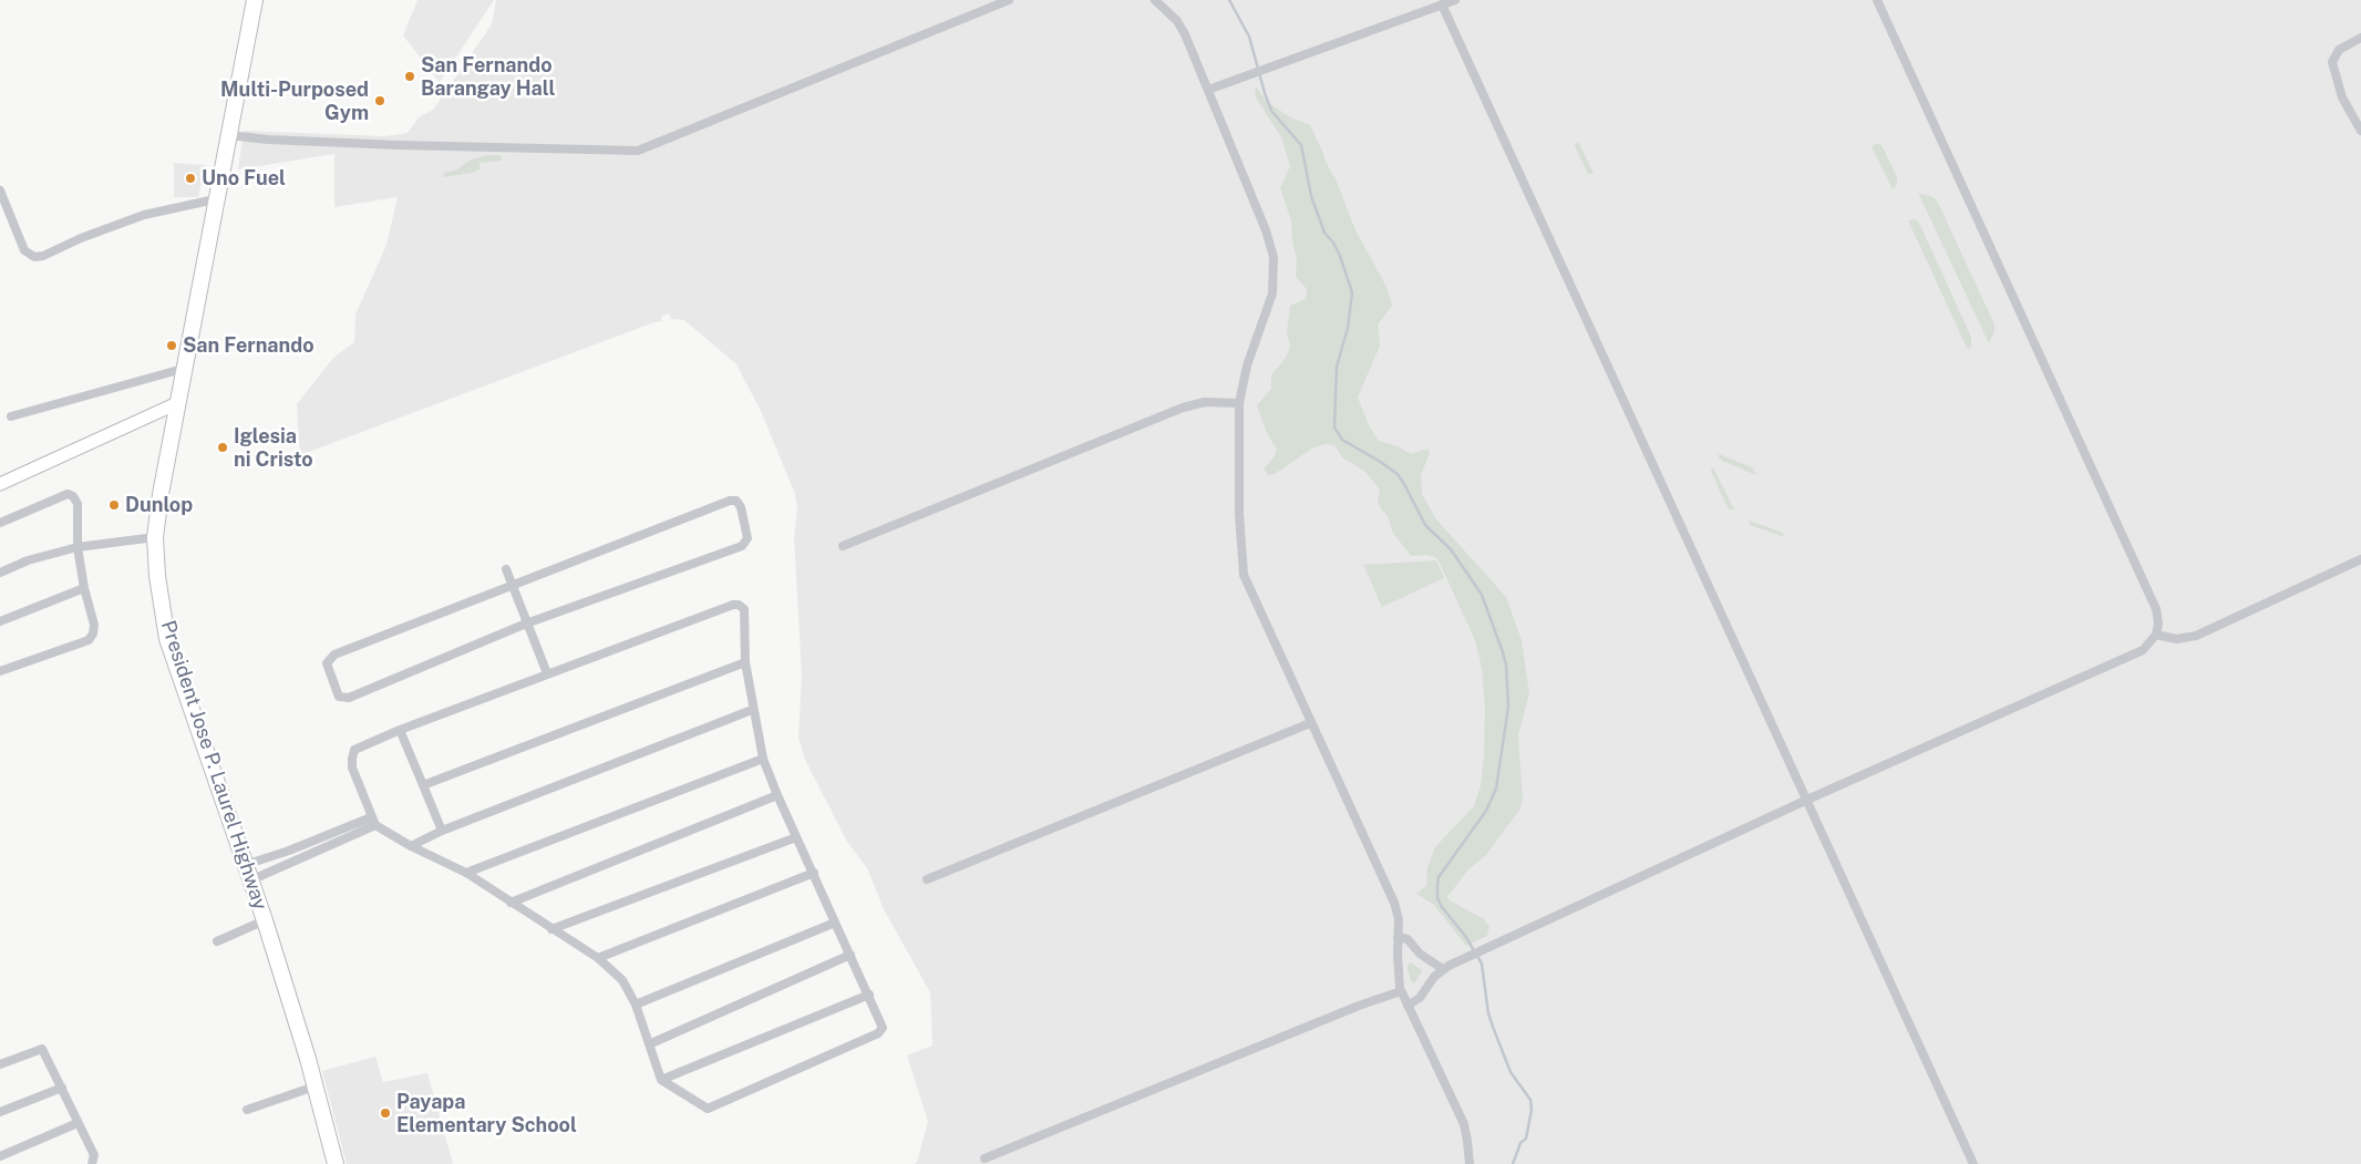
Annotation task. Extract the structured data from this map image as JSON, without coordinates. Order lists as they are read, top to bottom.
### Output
{
  "streets": {
    "highway": ["President Jose P. Laurel Highway"]
  },
  "places": [
    "San Fernando Barangay Hall",
    "Multi-Purposed Gym",
    "Uno Fuel",
    "San Fernando",
    "Iglesia ni Cristo",
    "Dunlop",
    "Payapa Elementary School"
  ]
}
